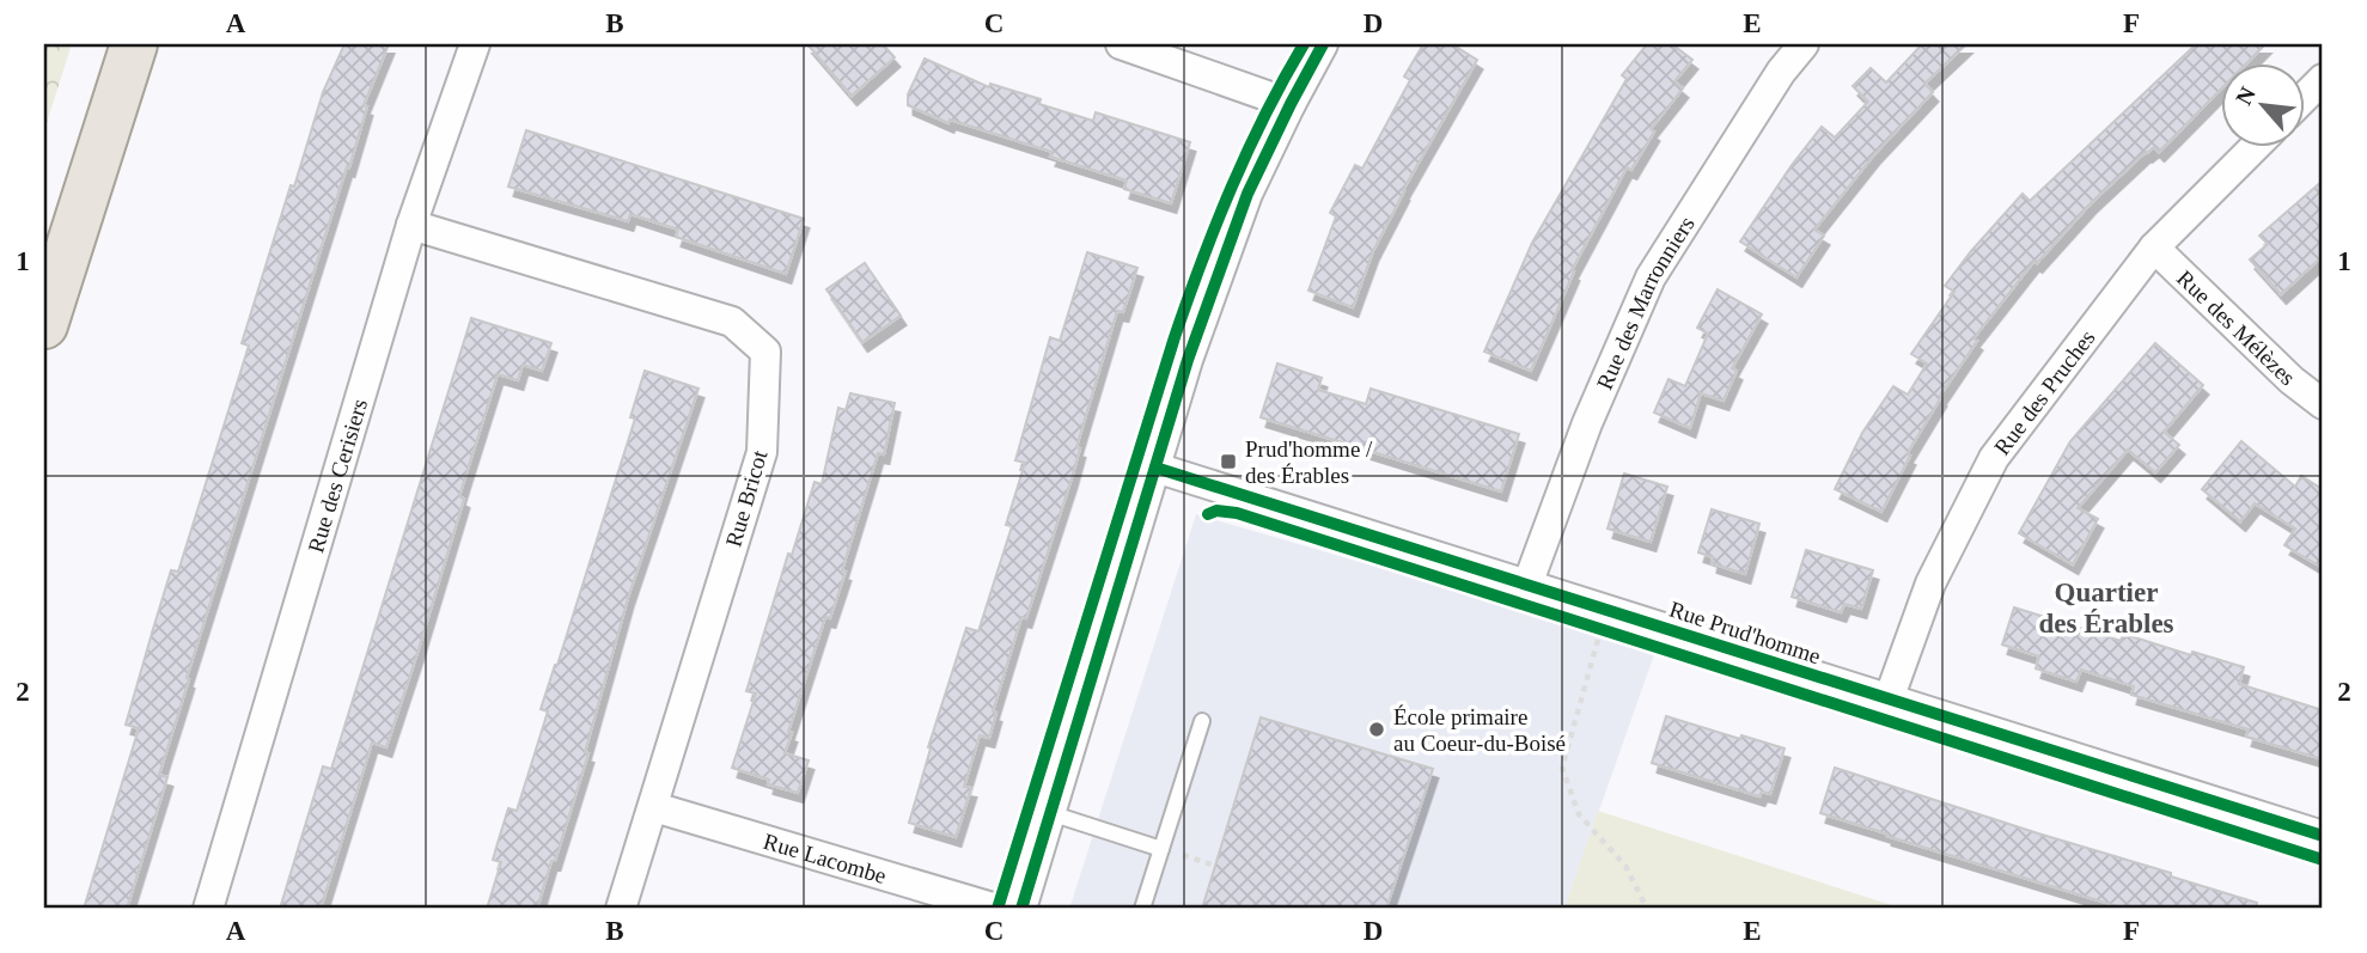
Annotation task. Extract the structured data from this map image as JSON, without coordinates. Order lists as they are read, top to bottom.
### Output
{
  "streets": {
    "street": [
      "Rue des Marronniers",
      "Rue des Mélèzes",
      "Rue des Pruches",
      "Rue des Cerisiers",
      "Rue Bricot",
      "Rue Prud'homme",
      "Rue Lacombe"
    ]
  },
  "crossings": [
    ["Rue des Marronniers", "Rue Prud'homme"],
    ["Rue des Mélèzes", "Rue des Pruches"],
    ["Rue des Pruches", "Rue Prud'homme"],
    ["Rue des Cerisiers", "Rue Bricot"],
    ["Rue Bricot", "Rue Lacombe"]
  ],
  "districts": ["Quartier des Érables"],
  "places": {
    "transit": ["Prud'homme / des Érables"],
    "other": ["École primaire au Coeur‑du‑Boisé"]
  },
  "north": "top left",
  "grid": {
    "columns": [
      "A",
      "B",
      "C",
      "D",
      "E",
      "F"
    ],
    "rows": ["1", "2"]
  }
}
